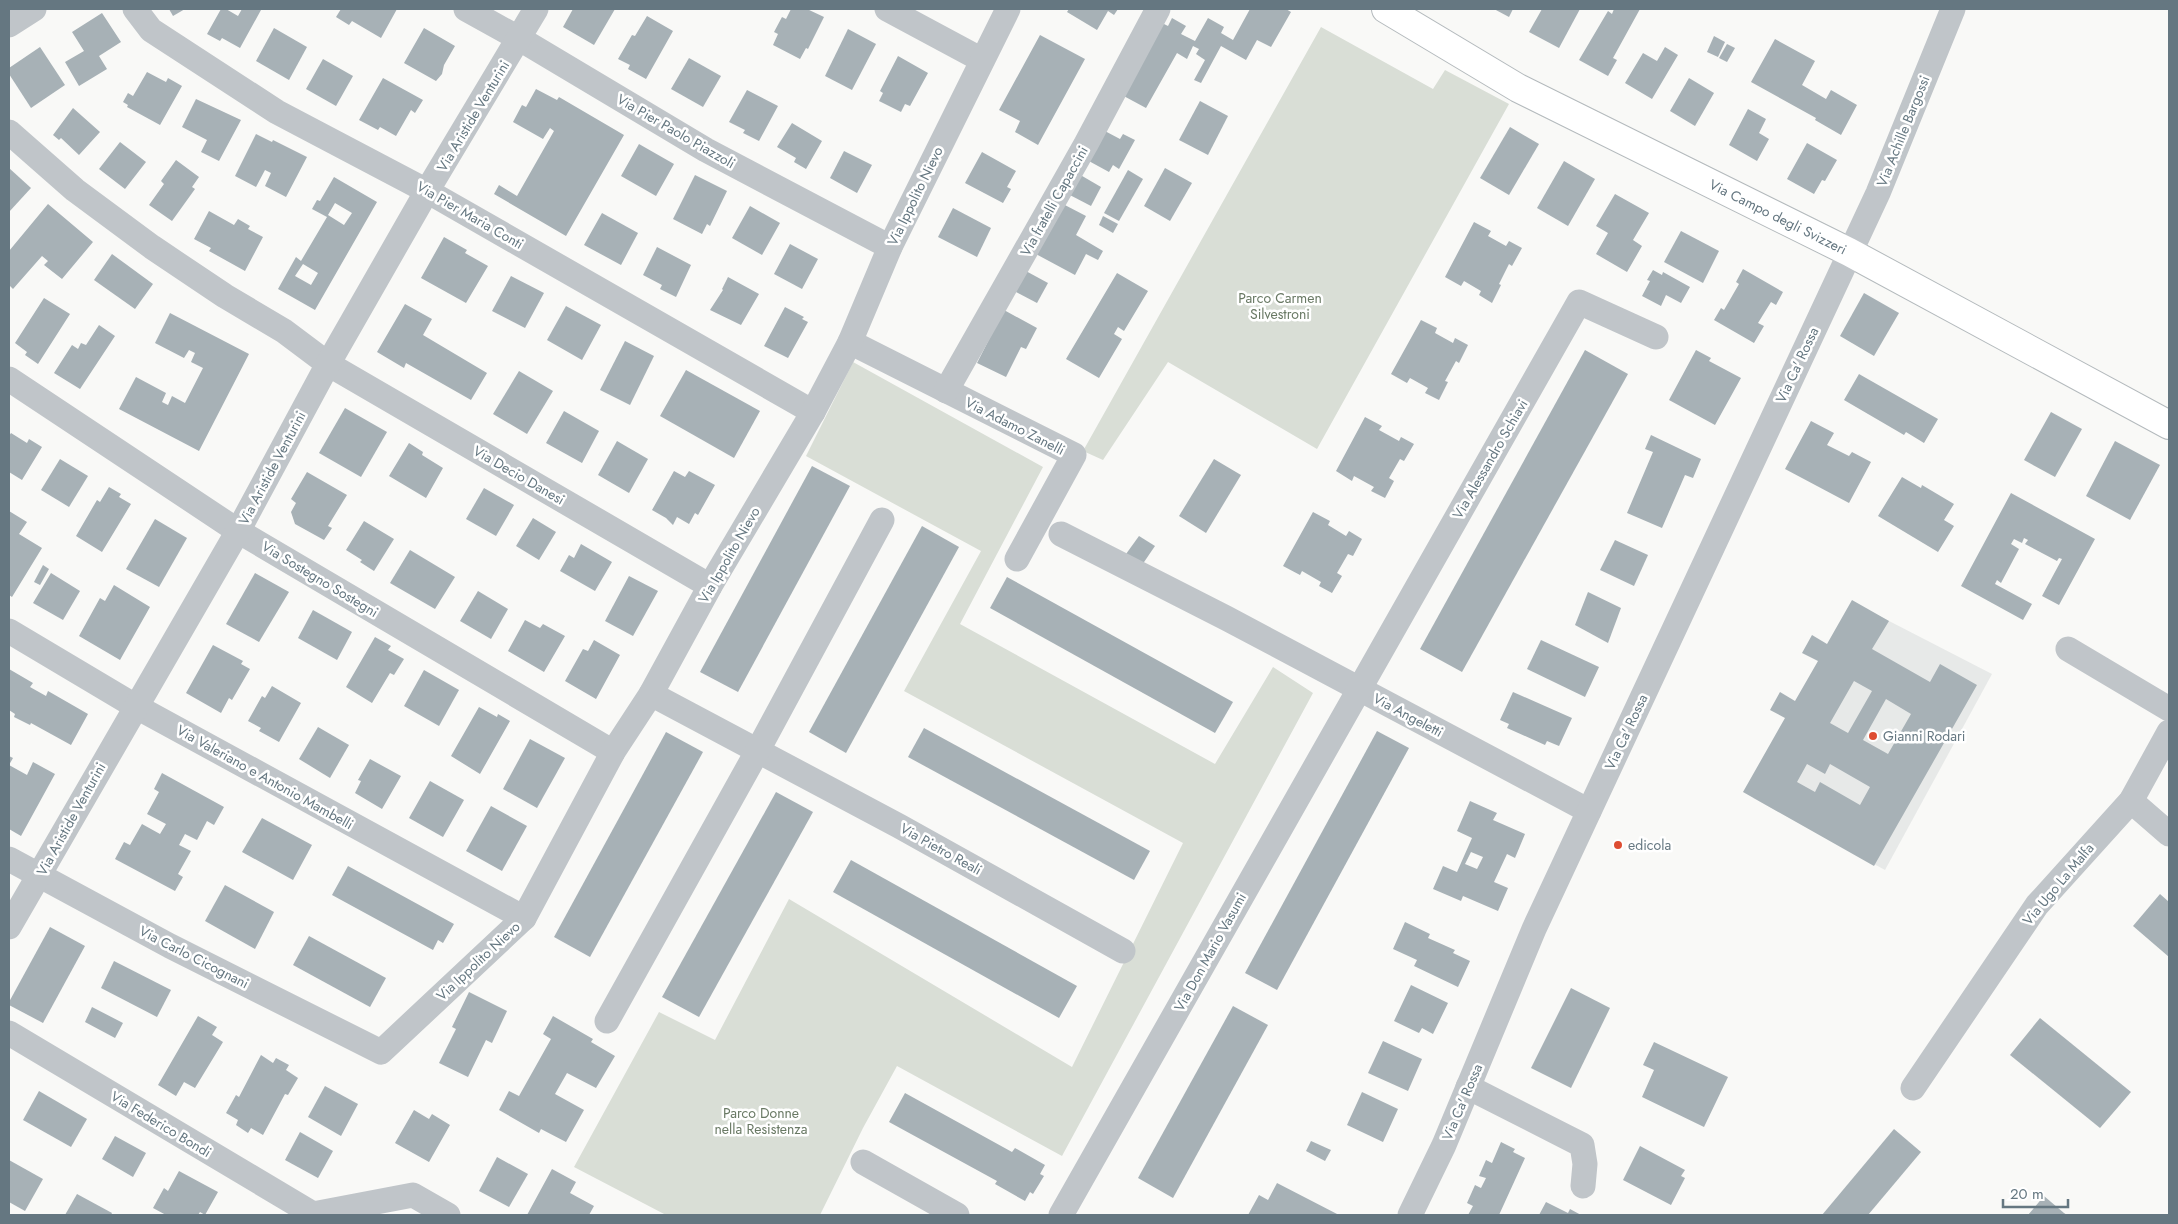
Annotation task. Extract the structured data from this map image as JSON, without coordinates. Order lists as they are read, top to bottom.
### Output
{
  "streets": {
    "main road": ["Via Campo degli Svizzeri"],
    "street": [
      "Via Aristide Venturini",
      "Via Pier Paolo Piazzoli",
      "Via Achille Bargossi",
      "Via Ippolito Nievo",
      "Via fratelli Capaccini",
      "Via Pier Maria Conti",
      "Via Ca' Rossa",
      "Via Adamo Zanelli",
      "Via Alessandro Schiavi",
      "Via Decio Danesi",
      "Via Sostegno Sostegni",
      "Via Angeletti",
      "Via Valeriano e Antonio Mambelli",
      "Via Pietro Reali",
      "Via Ugo La Malfa",
      "Via Don Mario Vasumi",
      "Via Carlo Cicognani",
      "Via Federico Bondi"
    ]
  },
  "crossings": [
    ["Via Aristide Venturini", "Via Pier Paolo Piazzoli"],
    ["Via Aristide Venturini", "Via Pier Maria Conti"],
    ["Via Aristide Venturini", "Via Decio Danesi"],
    ["Via Aristide Venturini", "Via Sostegno Sostegni"],
    ["Via Aristide Venturini", "Via Valeriano e Antonio Mambelli"],
    ["Via Aristide Venturini", "Via Carlo Cicognani"],
    ["Via Pier Paolo Piazzoli", "Via Ippolito Nievo"],
    ["Via Achille Bargossi", "Via Campo degli Svizzeri"],
    ["Via Achille Bargossi", "Via Ca' Rossa"],
    ["Via Ippolito Nievo", "Via Pier Maria Conti"],
    ["Via Ippolito Nievo", "Via Adamo Zanelli"],
    ["Via Ippolito Nievo", "Via Decio Danesi"],
    ["Via Ippolito Nievo", "Via Sostegno Sostegni"],
    ["Via Ippolito Nievo", "Via Valeriano e Antonio Mambelli"],
    ["Via Ippolito Nievo", "Via Pietro Reali"],
    ["Via Ippolito Nievo", "Via Carlo Cicognani"],
    ["Via fratelli Capaccini", "Via Adamo Zanelli"],
    ["Via Campo degli Svizzeri", "Via Ca' Rossa"],
    ["Via Ca' Rossa", "Via Angeletti"],
    ["Via Alessandro Schiavi", "Via Angeletti"],
    ["Via Alessandro Schiavi", "Via Don Mario Vasumi"],
    ["Via Angeletti", "Via Don Mario Vasumi"]
  ],
  "parks": ["Parco Carmen Silvestroni", "Parco Donne nella Resistenza"],
  "places": ["Gianni Rodari", "edicola"],
  "scale_bar": "20 m"
}
